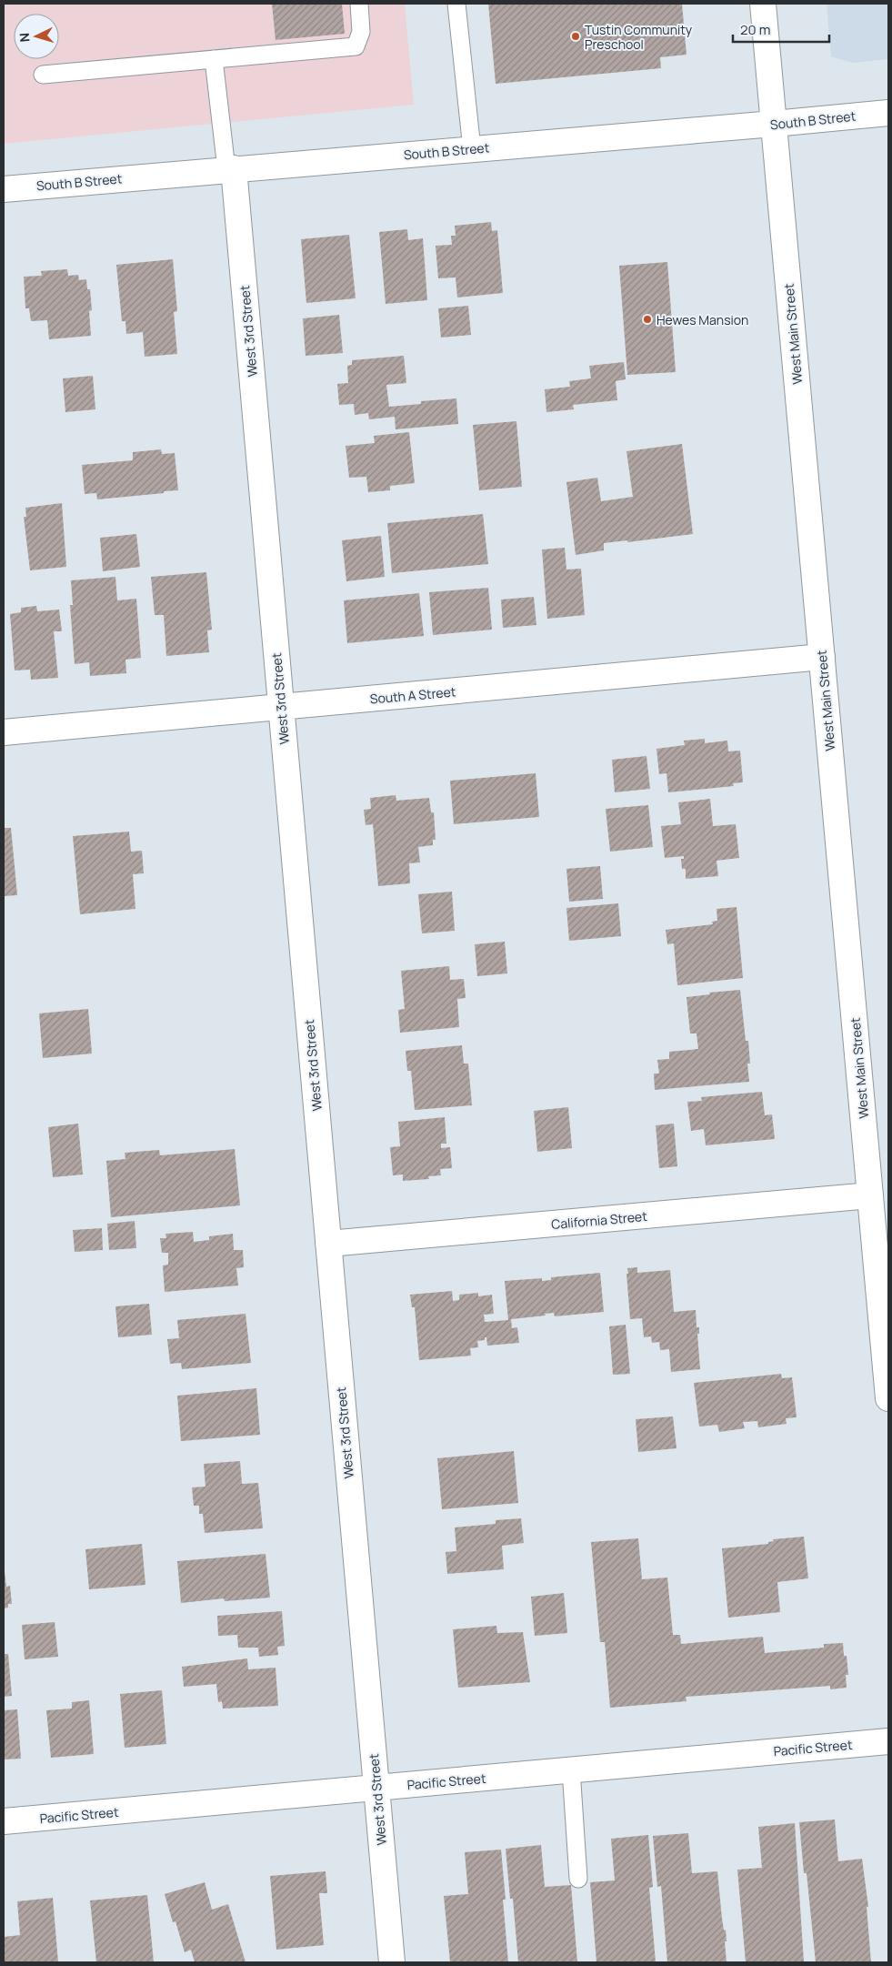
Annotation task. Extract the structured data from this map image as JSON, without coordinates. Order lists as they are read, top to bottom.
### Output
{
  "streets": {
    "street": [
      "South B Street",
      "West 3rd Street",
      "West Main Street",
      "South A Street",
      "California Street",
      "Pacific Street"
    ]
  },
  "crossings": [
    ["South B Street", "West 3rd Street"],
    ["South B Street", "West Main Street"],
    ["West 3rd Street", "South A Street"],
    ["West 3rd Street", "California Street"],
    ["West 3rd Street", "Pacific Street"],
    ["West Main Street", "South A Street"],
    ["West Main Street", "California Street"]
  ],
  "places": ["Tustin Community Preschool", "Hewes Mansion"],
  "scale_bar": "20 m",
  "north": "left"
}
